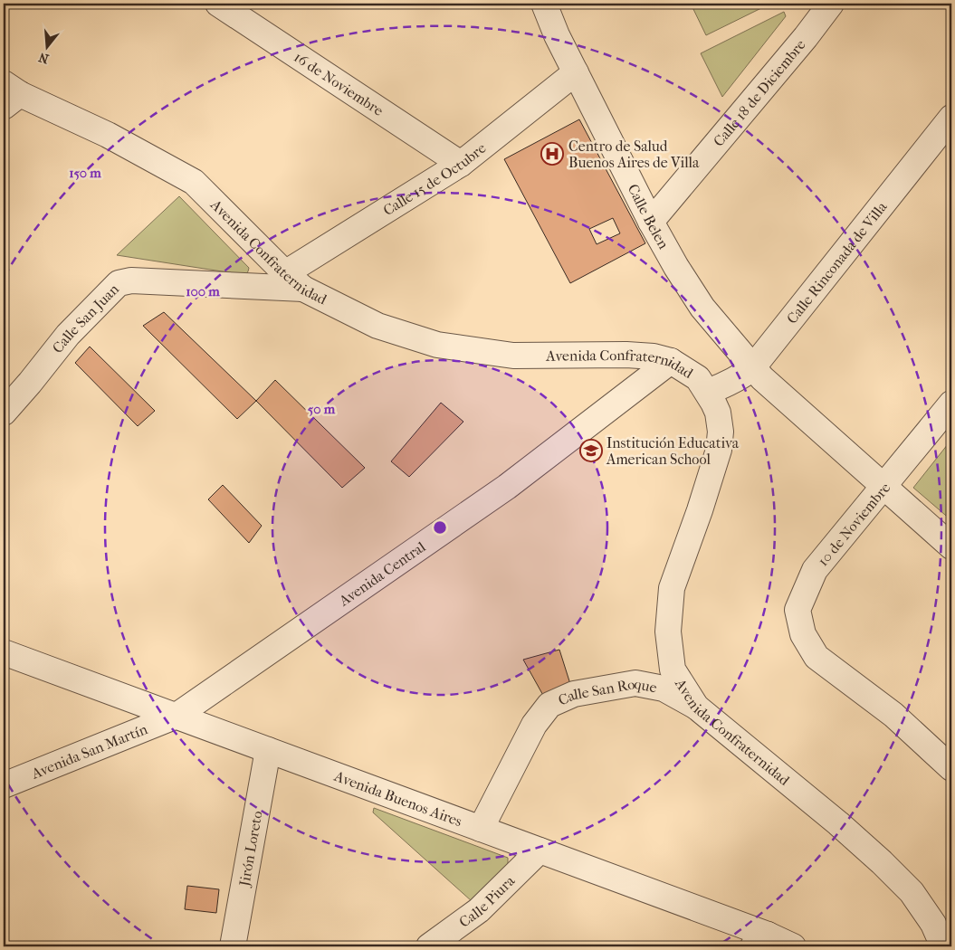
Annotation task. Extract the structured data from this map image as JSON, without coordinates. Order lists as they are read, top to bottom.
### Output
{
  "streets": {
    "street": [
      "16 de Noviembre",
      "Calle 18 de Diciembre",
      "Calle 15 de Octubre",
      "Calle Belen",
      "Avenida Confraternidad",
      "Calle Rinconada de Villa",
      "Calle San Juan",
      "10 de Noviembre",
      "Avenida Central",
      "Calle San Roque",
      "Avenida San Martín",
      "Avenida Buenos Aires",
      "Jirón Loreto",
      "Calle Piura"
    ]
  },
  "crossings": [
    ["16 de Noviembre", "Calle 15 de Octubre"],
    ["Calle 18 de Diciembre", "Calle Belen"],
    ["Calle 15 de Octubre", "Calle Belen"],
    ["Calle 15 de Octubre", "Avenida Confraternidad"],
    ["Calle 15 de Octubre", "Calle San Juan"],
    ["Calle Belen", "Calle Rinconada de Villa"],
    ["Calle Belen", "10 de Noviembre"],
    ["Avenida Confraternidad", "Calle Rinconada de Villa"],
    ["Avenida Confraternidad", "Calle San Juan"],
    ["Avenida Confraternidad", "Avenida Central"],
    ["Avenida Confraternidad", "Calle San Roque"],
    ["Avenida Central", "Avenida San Martín"],
    ["Avenida Central", "Avenida Buenos Aires"],
    ["Calle San Roque", "Avenida Buenos Aires"],
    ["Avenida San Martín", "Avenida Buenos Aires"],
    ["Avenida Buenos Aires", "Jirón Loreto"],
    ["Avenida Buenos Aires", "Calle Piura"]
  ],
  "places": {
    "hospital": ["Centro de Salud Buenos Aires de Villa"],
    "school or university": ["Institución Educativa American School"]
  },
  "north": "bottom",
  "rings": ["150 m", "100 m", "50 m"]
}
